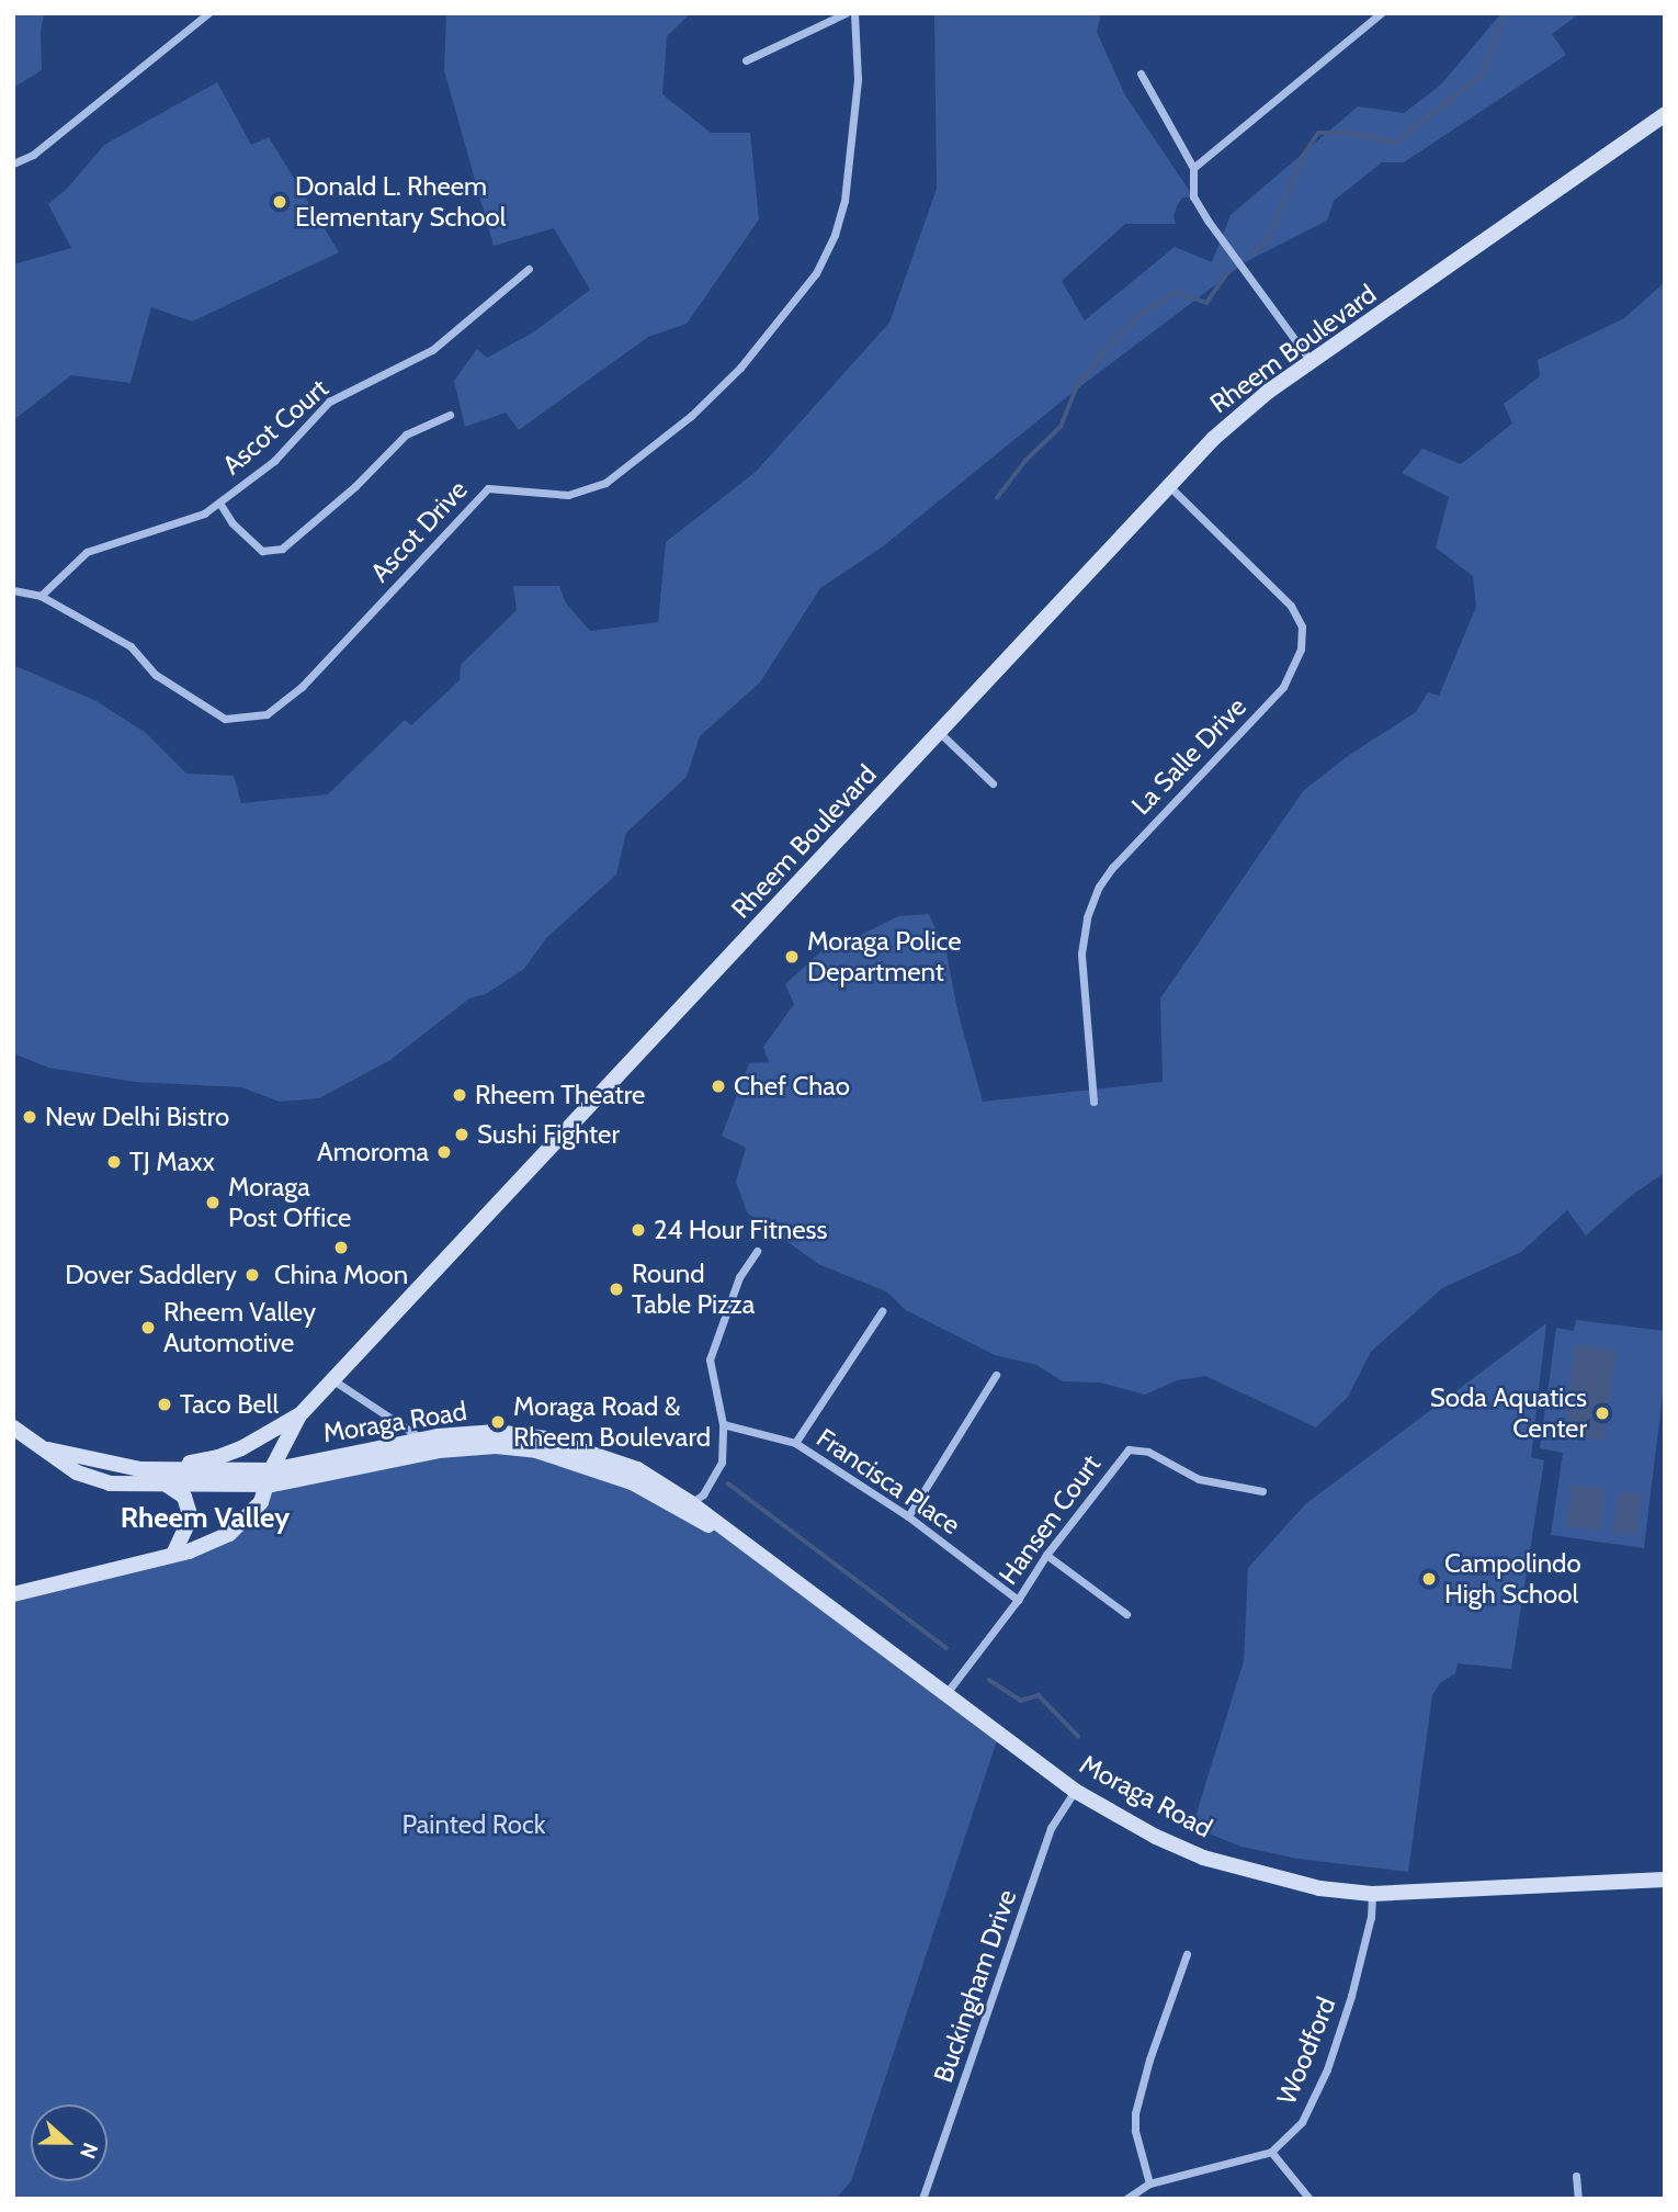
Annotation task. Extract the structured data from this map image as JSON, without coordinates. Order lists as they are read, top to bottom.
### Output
{
  "streets": {
    "main road": ["Rheem Boulevard", "Moraga Road"],
    "street": [
      "Ascot Court",
      "Ascot Drive",
      "La Salle Drive",
      "Francisca Place",
      "Hansen Court",
      "Buckingham Drive",
      "Woodford"
    ]
  },
  "crossings": [
    ["Rheem Boulevard", "La Salle Drive"],
    ["Rheem Boulevard", "Moraga Road"],
    ["Ascot Court", "Ascot Drive"],
    ["Moraga Road", "Hansen Court"],
    ["Moraga Road", "Buckingham Drive"],
    ["Moraga Road", "Woodford"],
    ["Francisca Place", "Hansen Court"]
  ],
  "districts": ["Rheem Valley"],
  "parks": ["Painted Rock"],
  "places": [
    "Donald L. Rheem Elementary School",
    "Moraga Police Department",
    "Chef Chao",
    "Rheem Theatre",
    "New Delhi Bistro",
    "Sushi Fighter",
    "Amoroma",
    "TJ Maxx",
    "Moraga Post Office",
    "24 Hour Fitness",
    "China Moon",
    "Dover Saddlery",
    "Round Table Pizza",
    "Rheem Valley Automotive",
    "Taco Bell",
    "Soda Aquatics Center",
    "Moraga Road & Rheem Boulevard",
    "Campolindo High School"
  ],
  "north": "right"
}
